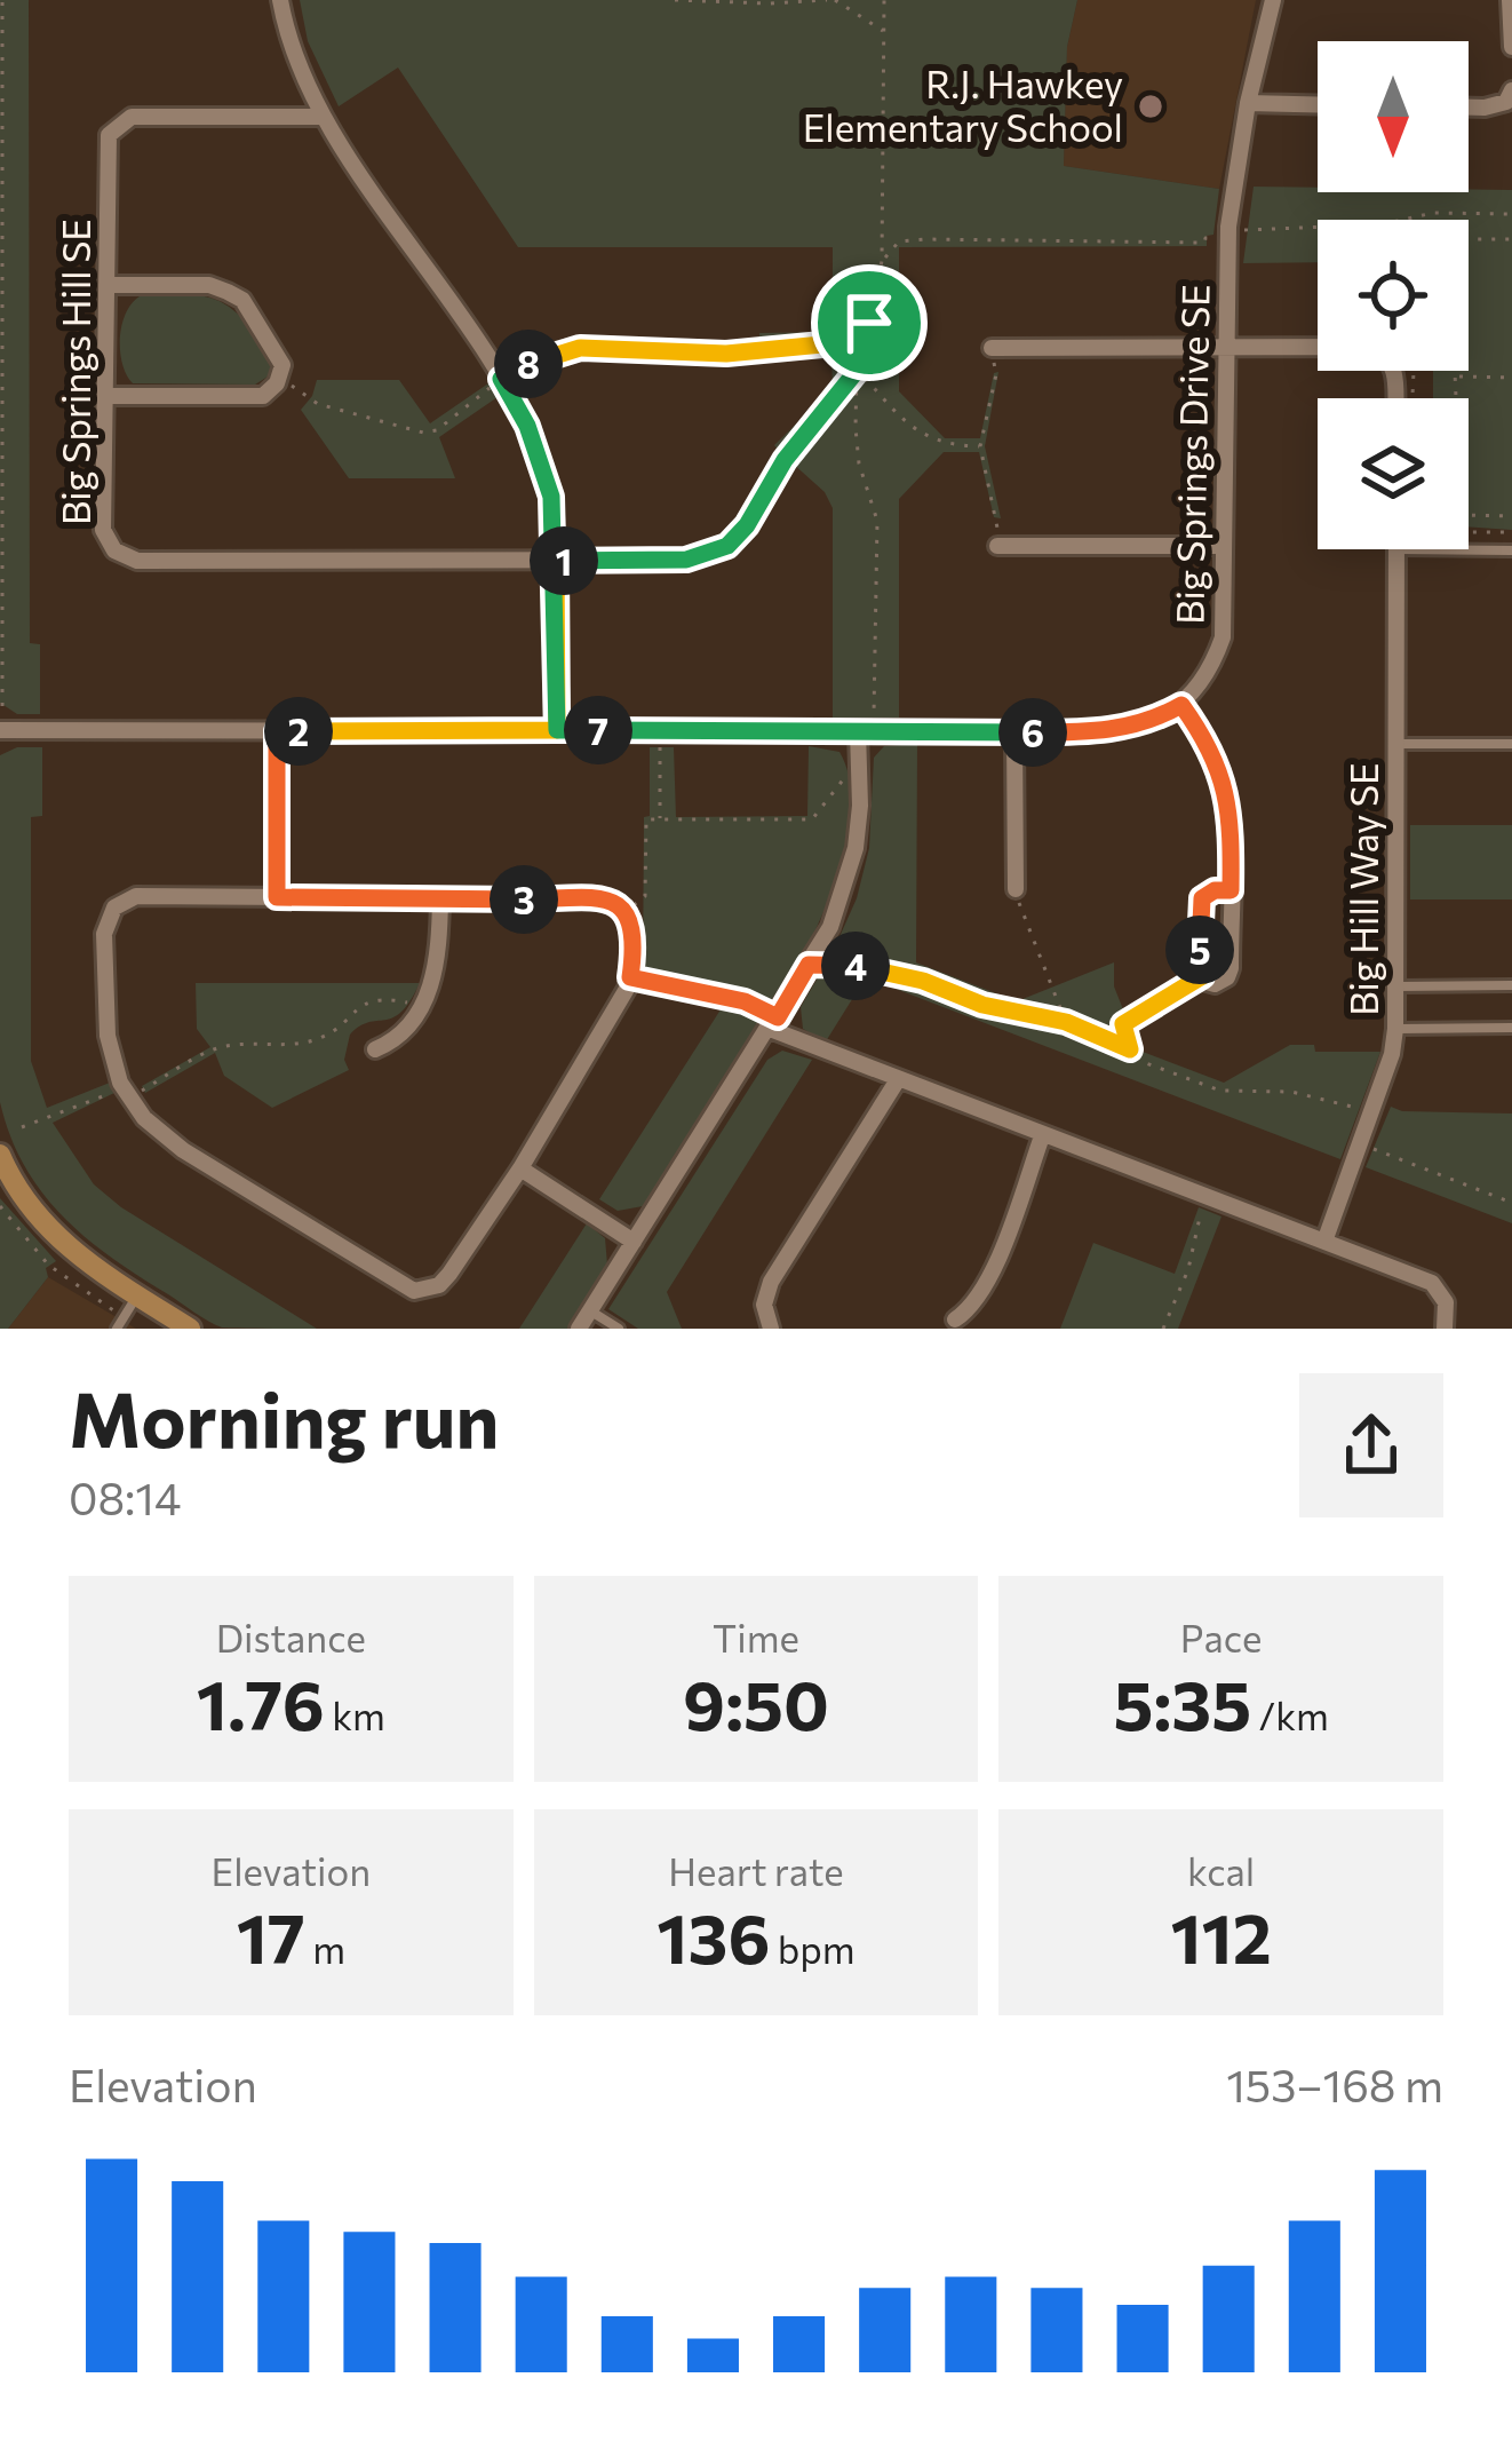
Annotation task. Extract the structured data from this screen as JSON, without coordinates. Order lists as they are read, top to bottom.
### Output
{
  "streets": {
    "street": ["Big Springs Hill SE", "Big Springs Drive SE", "Big Hill Way SE"]
  },
  "places": ["R.J. Hawkey Elementary School"],
  "north": "bottom",
  "page": {
    "pins": [
      "8",
      "1",
      "7",
      "2",
      "6",
      "3",
      "5",
      "4"
    ],
    "heading": ["Morning run", "08:14"],
    "stats": [
      ["Distance", "1.76 km"],
      ["Time", "9:50"],
      ["Pace", "5:35 /km"],
      ["Elevation", "17 m"],
      ["Heart rate", "136 bpm"],
      ["kcal", "112"]
    ],
    "chart": ["Elevation", "153–168 m"]
  }
}
